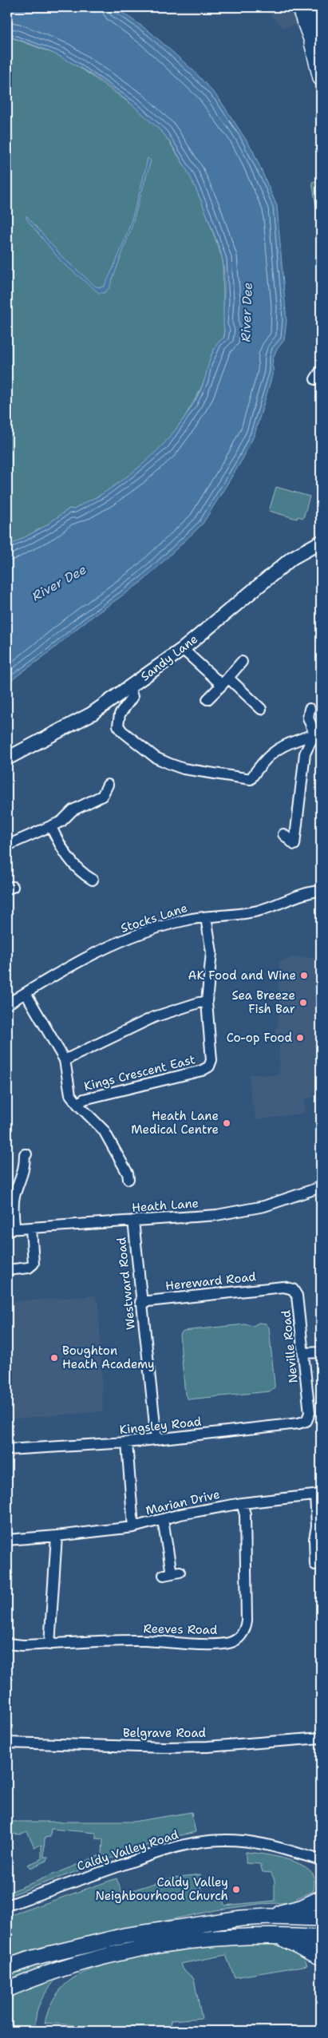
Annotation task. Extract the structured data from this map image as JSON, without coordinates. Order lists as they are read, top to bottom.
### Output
{
  "streets": {
    "main road": ["Sandy Lane"],
    "street": [
      "Stocks Lane",
      "Kings Crescent East",
      "Heath Lane",
      "Hereward Road",
      "Westward Road",
      "Neville Road",
      "Kingsley Road",
      "Marian Drive",
      "Reeves Road",
      "Belgrave Road",
      "Caldy Valley Road"
    ]
  },
  "crossings": [
    ["Heath Lane", "Westward Road"],
    ["Hereward Road", "Westward Road"],
    ["Hereward Road", "Neville Road"],
    ["Westward Road", "Kingsley Road"],
    ["Neville Road", "Kingsley Road"],
    ["Marian Drive", "Reeves Road"]
  ],
  "water": ["River Dee"],
  "places": [
    "AK Food and Wine",
    "Sea Breeze Fish Bar",
    "Co-op Food",
    "Heath Lane Medical Centre",
    "Boughton Heath Academy",
    "Caldy Valley Neighbourhood Church"
  ]
}
